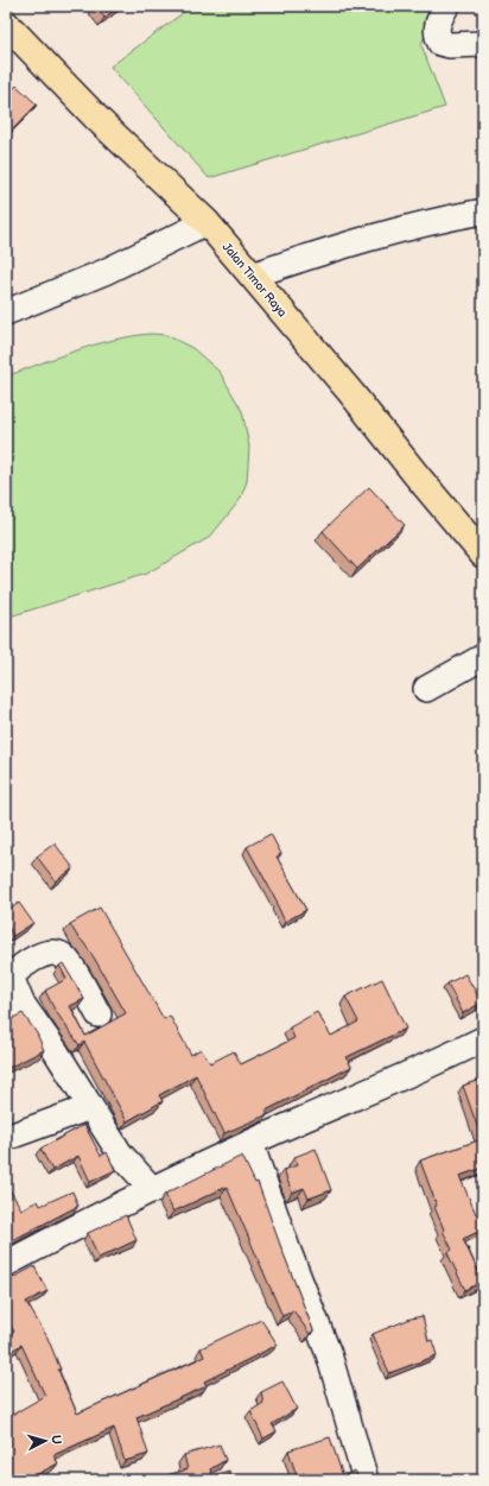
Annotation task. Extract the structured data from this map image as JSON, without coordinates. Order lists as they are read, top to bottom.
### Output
{
  "streets": {
    "highway": ["Jalan Timor Raya"]
  },
  "north": "right"
}
